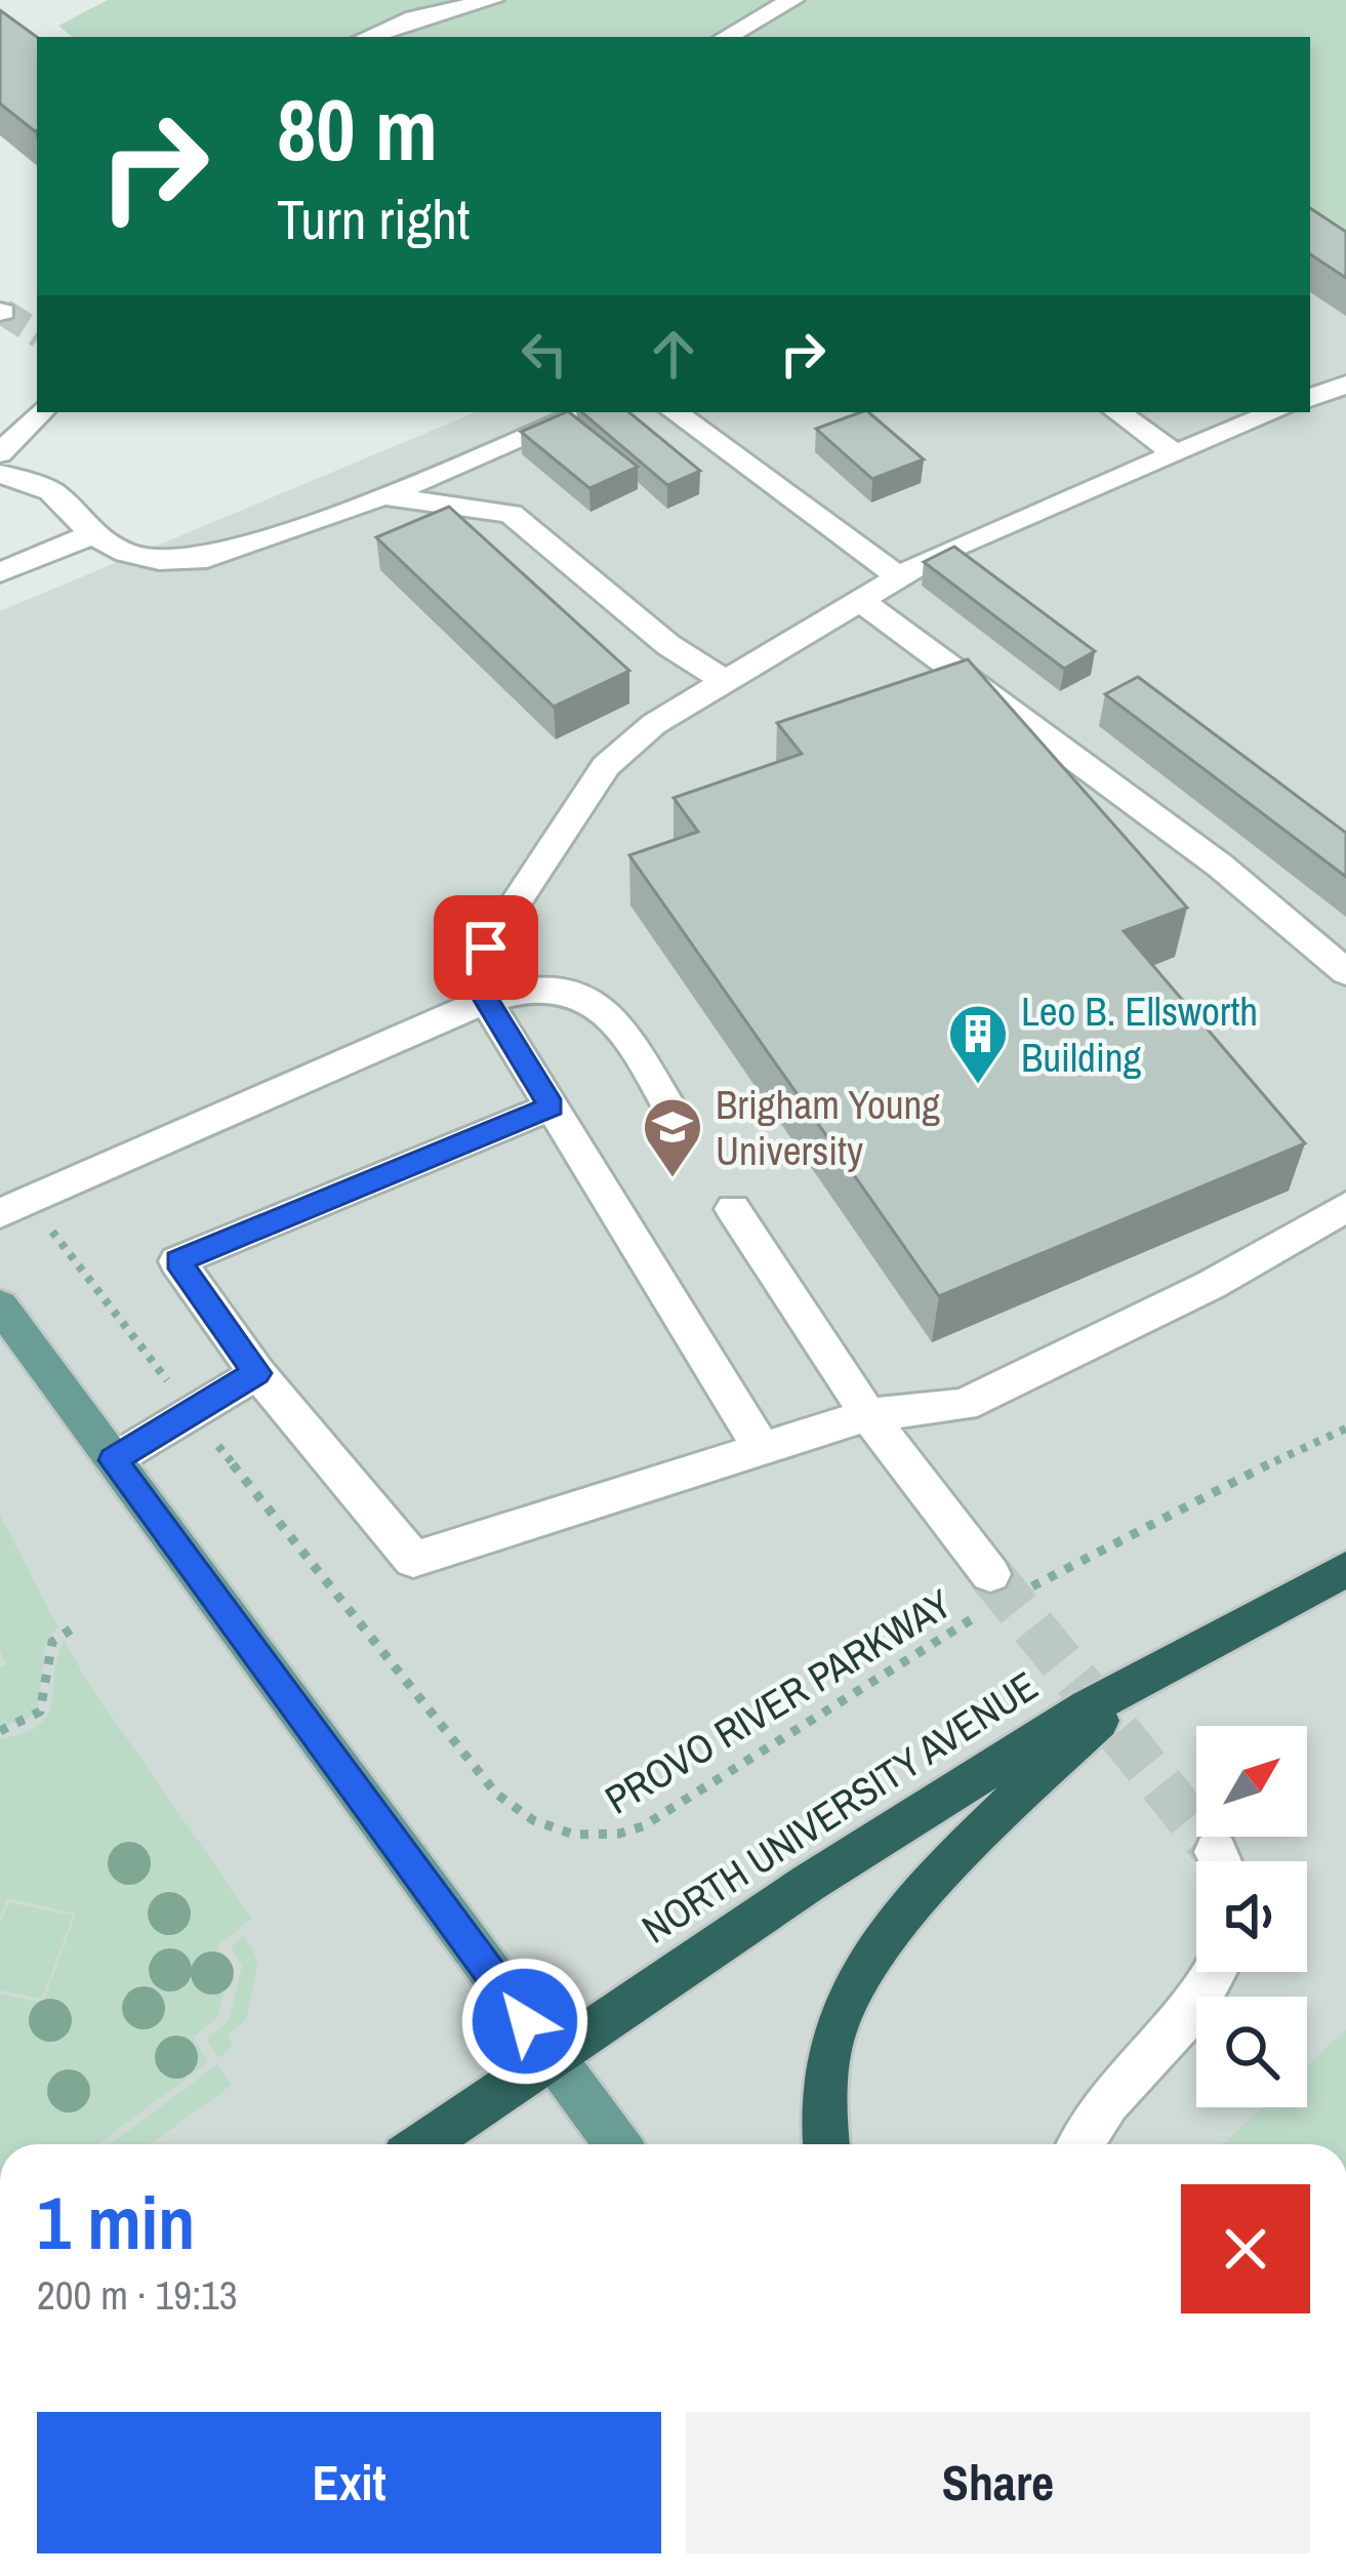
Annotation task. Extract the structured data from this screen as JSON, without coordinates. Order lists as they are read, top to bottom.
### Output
{
  "streets": {
    "highway": ["NORTH UNIVERSITY AVENUE"],
    "path": ["PROVO RIVER PARKWAY"]
  },
  "places": {
    "building": ["Leo B. Ellsworth Building"],
    "school or university": ["Brigham Young University"]
  },
  "north": "top right",
  "page": {
    "turn": ["80 m", "Turn right"],
    "heading": ["1 min", "200 m · 19:13"],
    "buttons": ["Exit", "Share"]
  }
}
